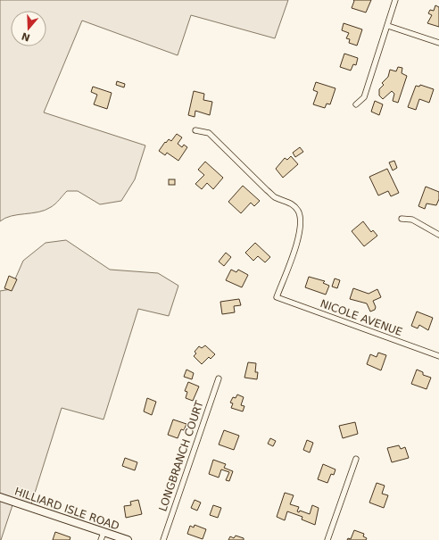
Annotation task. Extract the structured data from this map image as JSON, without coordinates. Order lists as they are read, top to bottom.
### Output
{
  "streets": {
    "street": ["NICOLE AVENUE", "LONGBRANCH COURT", "HILLIARD ISLE ROAD"]
  },
  "north": "bottom"
}
